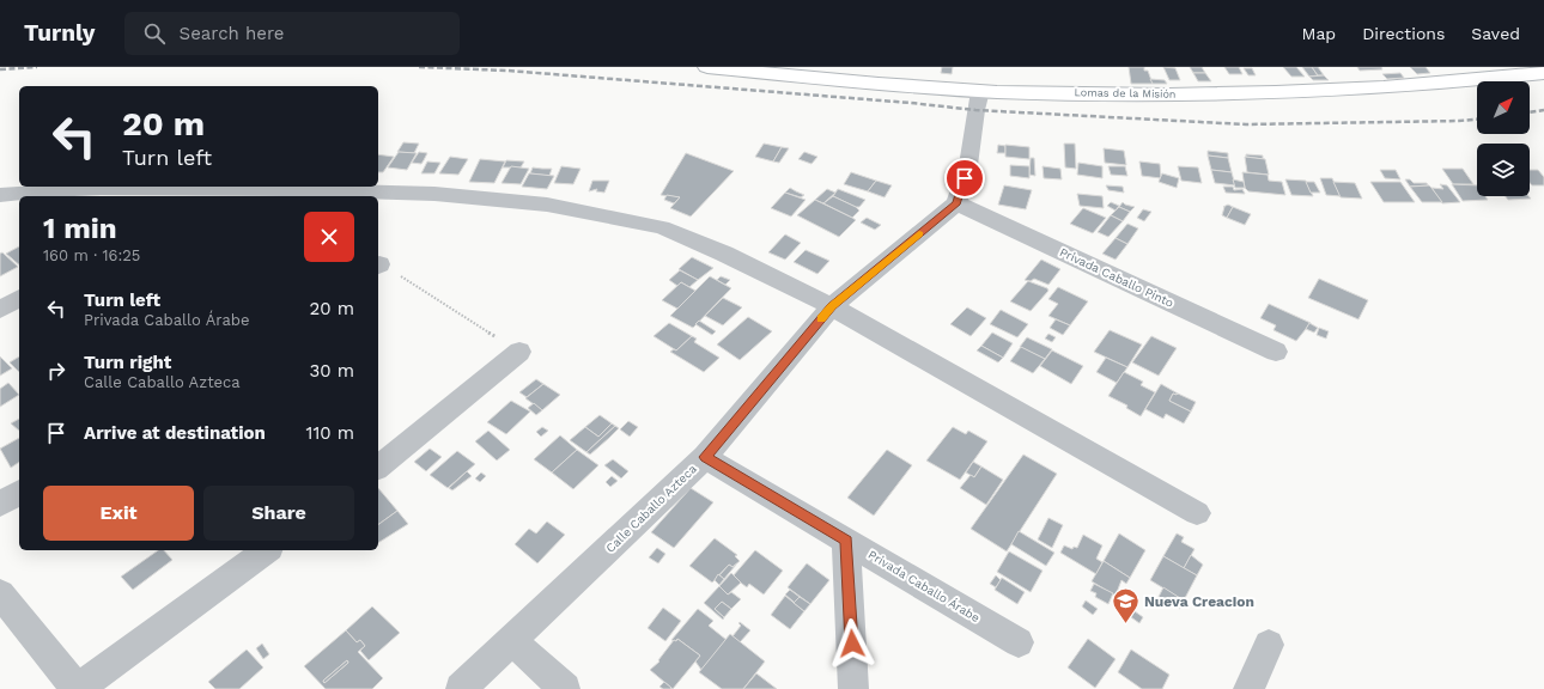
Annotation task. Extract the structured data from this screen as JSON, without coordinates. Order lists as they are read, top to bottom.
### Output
{
  "streets": {
    "street": [
      "Lomas de la Misión",
      "Privada Caballo Pinto",
      "Calle Caballo Azteca",
      "Privada Caballo Árabe"
    ]
  },
  "crossings": [
    ["Privada Caballo Pinto", "Calle Caballo Azteca"],
    ["Calle Caballo Azteca", "Privada Caballo Árabe"]
  ],
  "places": {
    "school or university": ["Nueva Creacion"]
  },
  "north": "top right",
  "page": {
    "header": "Turnly",
    "search": "Search here",
    "nav": ["Map", "Directions", "Saved"],
    "turn": ["20 m", "Turn left"],
    "heading": ["1 min", "160 m · 16:25"],
    "list": [
      {
        "name": "Turn left",
        "note": "Privada Caballo Árabe",
        "value": "20 m"
      },
      {
        "name": "Turn right",
        "note": "Calle Caballo Azteca",
        "value": "30 m"
      },
      {
        "name": "Arrive at destination",
        "value": "110 m"
      }
    ],
    "buttons": ["Exit", "Share"]
  }
}
